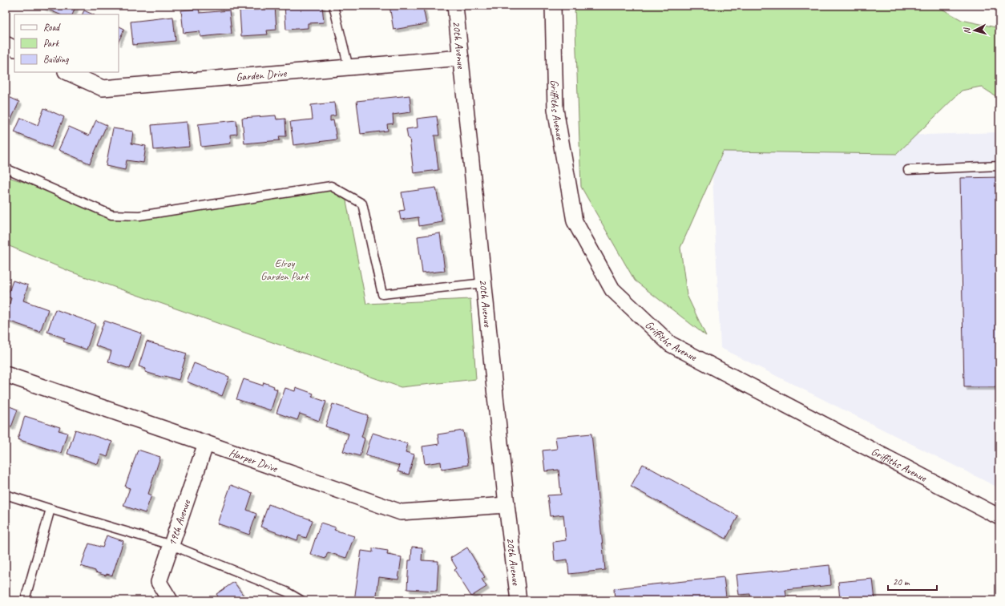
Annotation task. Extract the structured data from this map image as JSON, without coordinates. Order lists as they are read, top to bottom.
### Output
{
  "streets": {
    "street": [
      "20th Avenue",
      "Garden Drive",
      "Griffiths Avenue",
      "Harper Drive",
      "19th Avenue"
    ]
  },
  "crossings": [
    ["20th Avenue", "Garden Drive"],
    ["20th Avenue", "Harper Drive"],
    ["Harper Drive", "19th Avenue"]
  ],
  "parks": ["Elroy Garden Park"],
  "legend": ["Road", "Park", "Building"],
  "scale_bar": "20 m",
  "north": "left"
}
